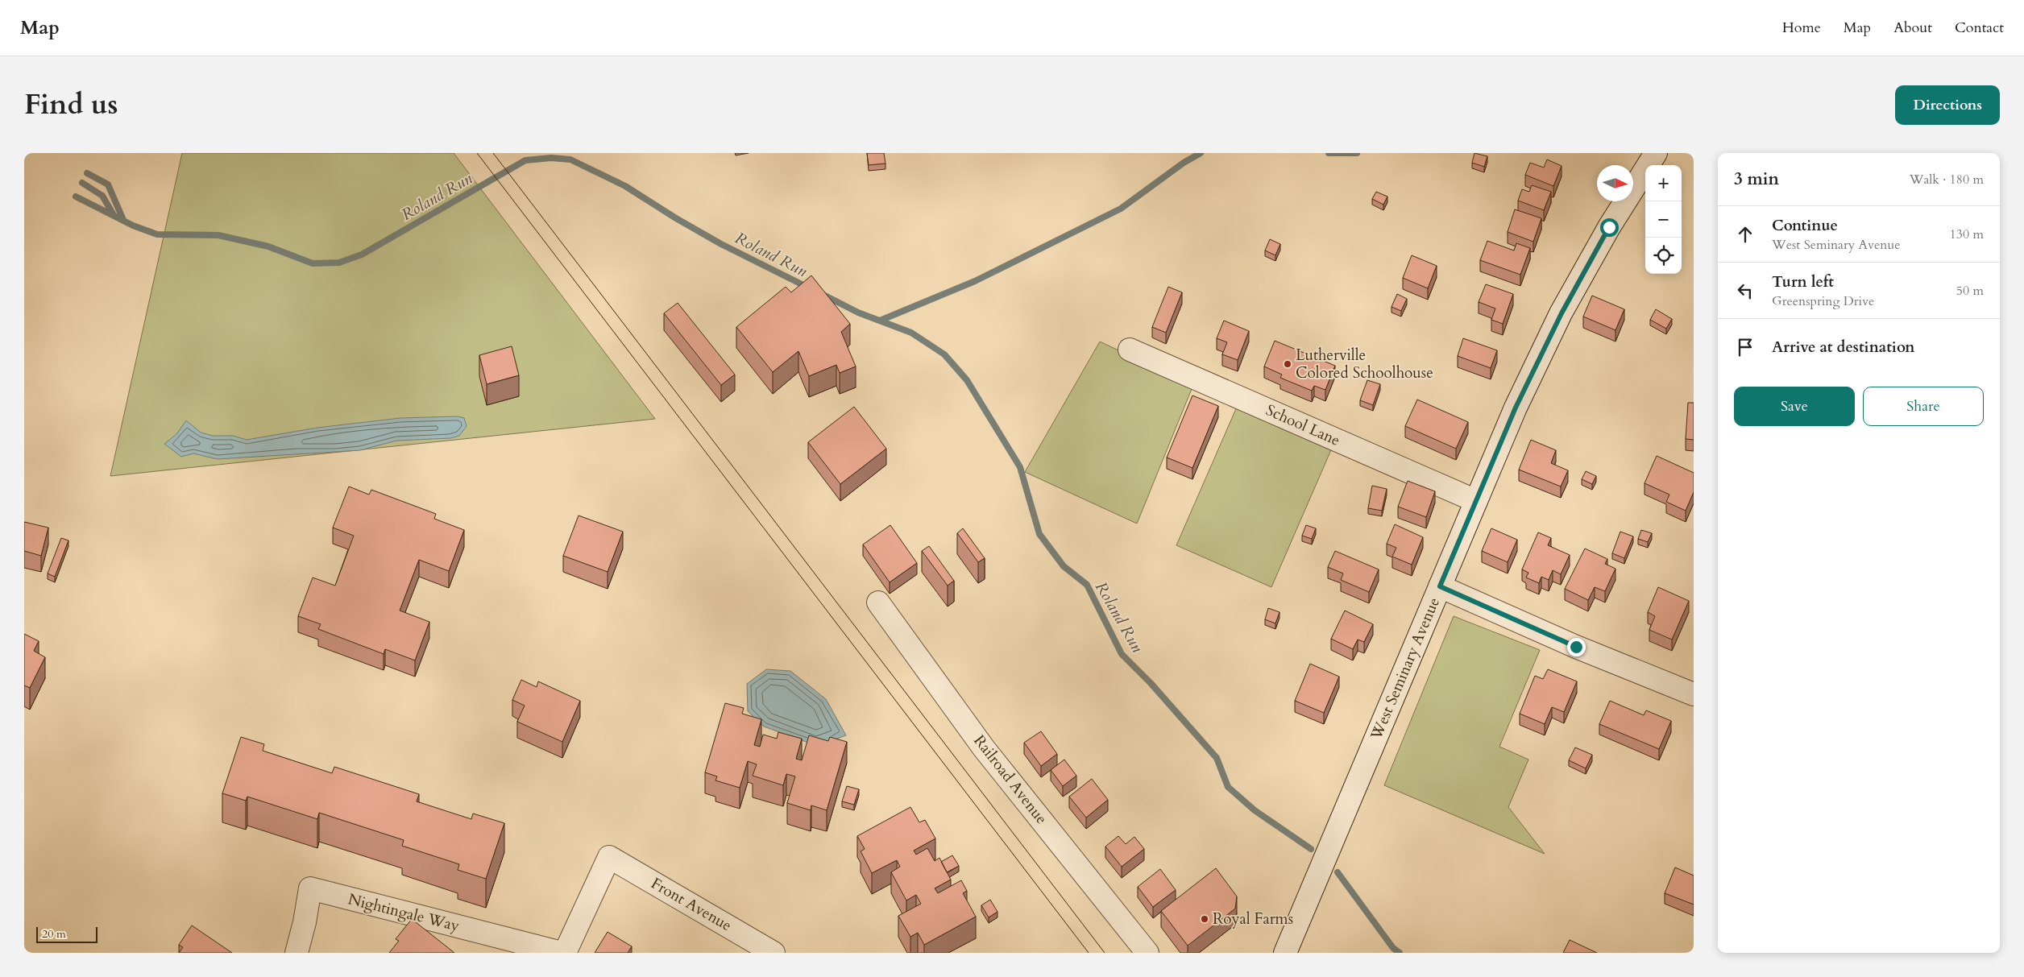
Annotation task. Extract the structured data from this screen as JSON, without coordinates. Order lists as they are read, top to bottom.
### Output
{
  "streets": {
    "street": [
      "School Lane",
      "West Seminary Avenue",
      "Railroad Avenue",
      "Front Avenue",
      "Nightingale Way"
    ]
  },
  "crossings": [
    ["School Lane", "West Seminary Avenue"]
  ],
  "water": ["Roland Run"],
  "places": ["Lutherville Colored Schoolhouse", "Royal Farms"],
  "scale_bar": "20 m",
  "north": "right",
  "page": {
    "header": "Map",
    "nav": [
      "Home",
      "Map",
      "About",
      "Contact"
    ],
    "title": "Find us",
    "buttons": [
      "Directions",
      ["Save", "Share"]
    ],
    "heading": ["3 min", "Walk · 180 m"],
    "map_buttons": ["+", "−"],
    "list": [
      ["Continue", "West Seminary Avenue", "130 m"],
      ["Turn left", "Greenspring Drive", "50 m"],
      "Arrive at destination"
    ],
    "scale": "20 m"
  }
}
